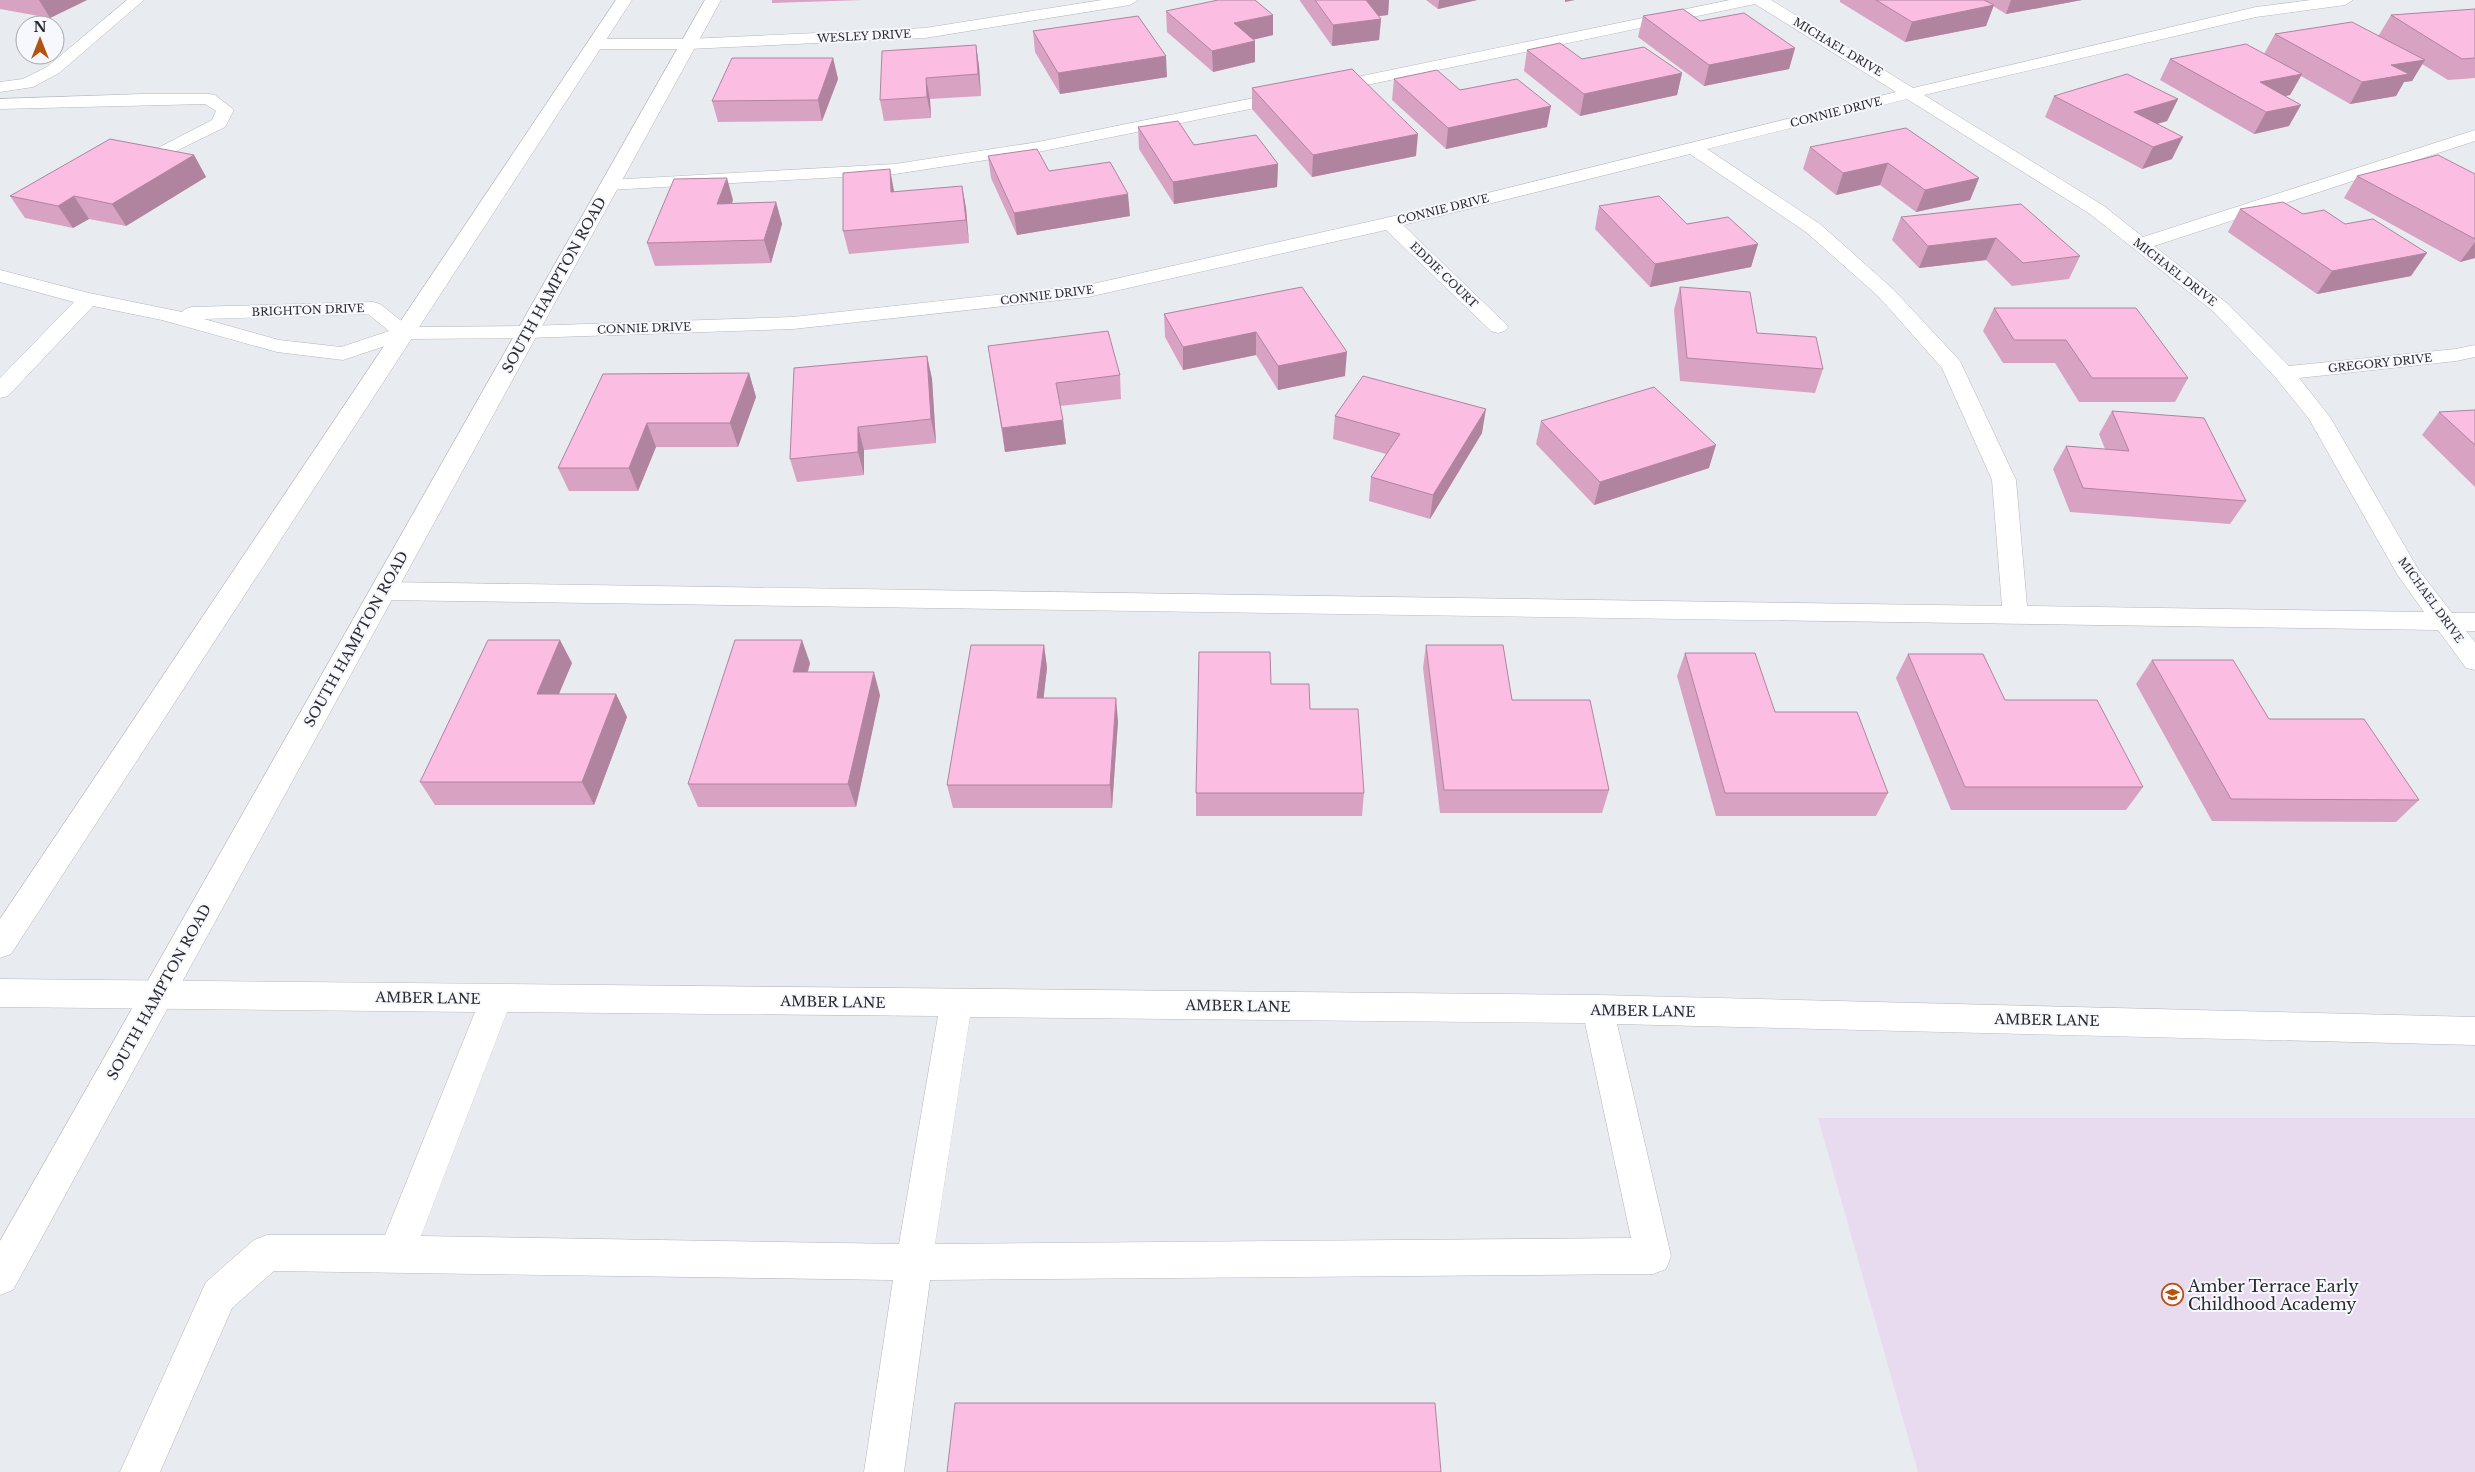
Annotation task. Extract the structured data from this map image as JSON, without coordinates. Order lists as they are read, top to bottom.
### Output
{
  "streets": {
    "street": [
      "WESLEY DRIVE",
      "MICHAEL DRIVE",
      "CONNIE DRIVE",
      "EDDIE COURT",
      "SOUTH HAMPTON ROAD",
      "BRIGHTON DRIVE",
      "GREGORY DRIVE",
      "AMBER LANE"
    ]
  },
  "crossings": [
    ["WESLEY DRIVE", "SOUTH HAMPTON ROAD"],
    ["MICHAEL DRIVE", "CONNIE DRIVE"],
    ["MICHAEL DRIVE", "GREGORY DRIVE"],
    ["CONNIE DRIVE", "EDDIE COURT"],
    ["CONNIE DRIVE", "SOUTH HAMPTON ROAD"],
    ["CONNIE DRIVE", "BRIGHTON DRIVE"],
    ["SOUTH HAMPTON ROAD", "AMBER LANE"]
  ],
  "places": {
    "school or university": ["Amber Terrace Early Childhood Academy"]
  },
  "north": "top"
}
